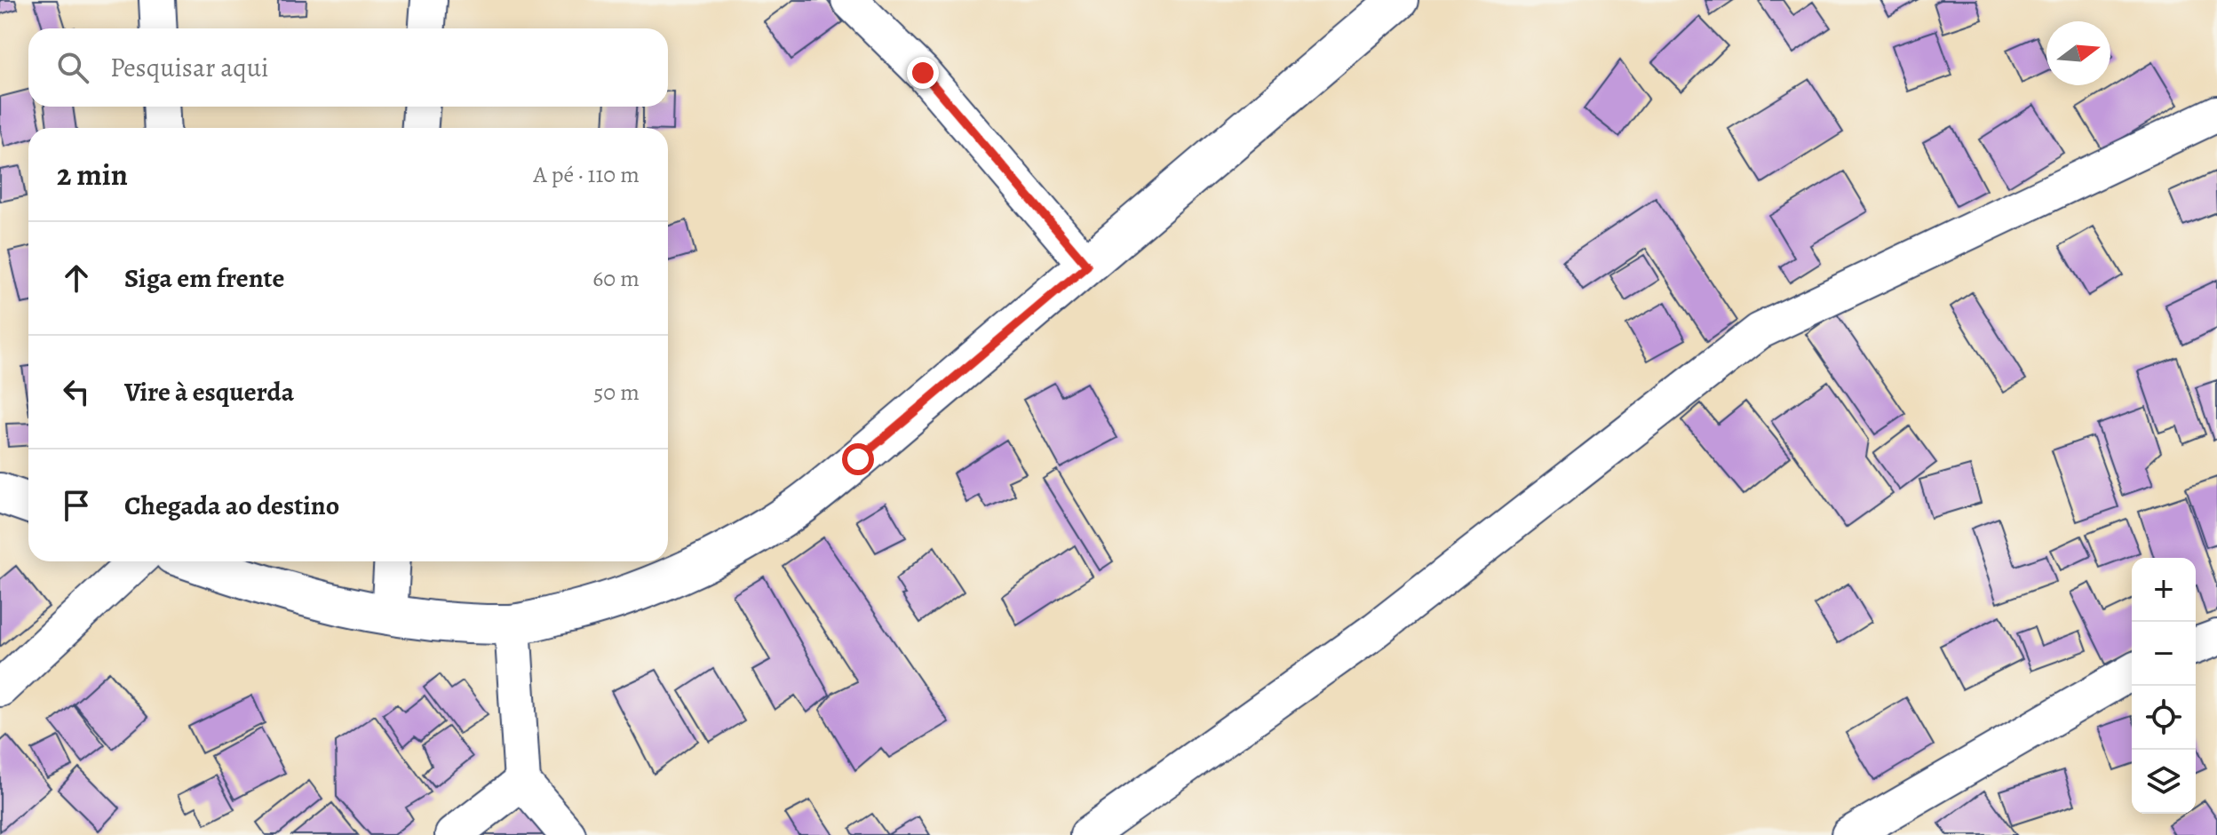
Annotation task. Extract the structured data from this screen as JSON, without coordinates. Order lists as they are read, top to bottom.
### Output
{
  "north": "right",
  "page": {
    "search": "Pesquisar aqui",
    "heading": ["2 min", "A pé · 110 m"],
    "list": [
      ["Siga em frente", "60 m"],
      ["Vire à esquerda", "50 m"],
      "Chegada ao destino"
    ],
    "map_buttons": ["+", "−"]
  }
}
